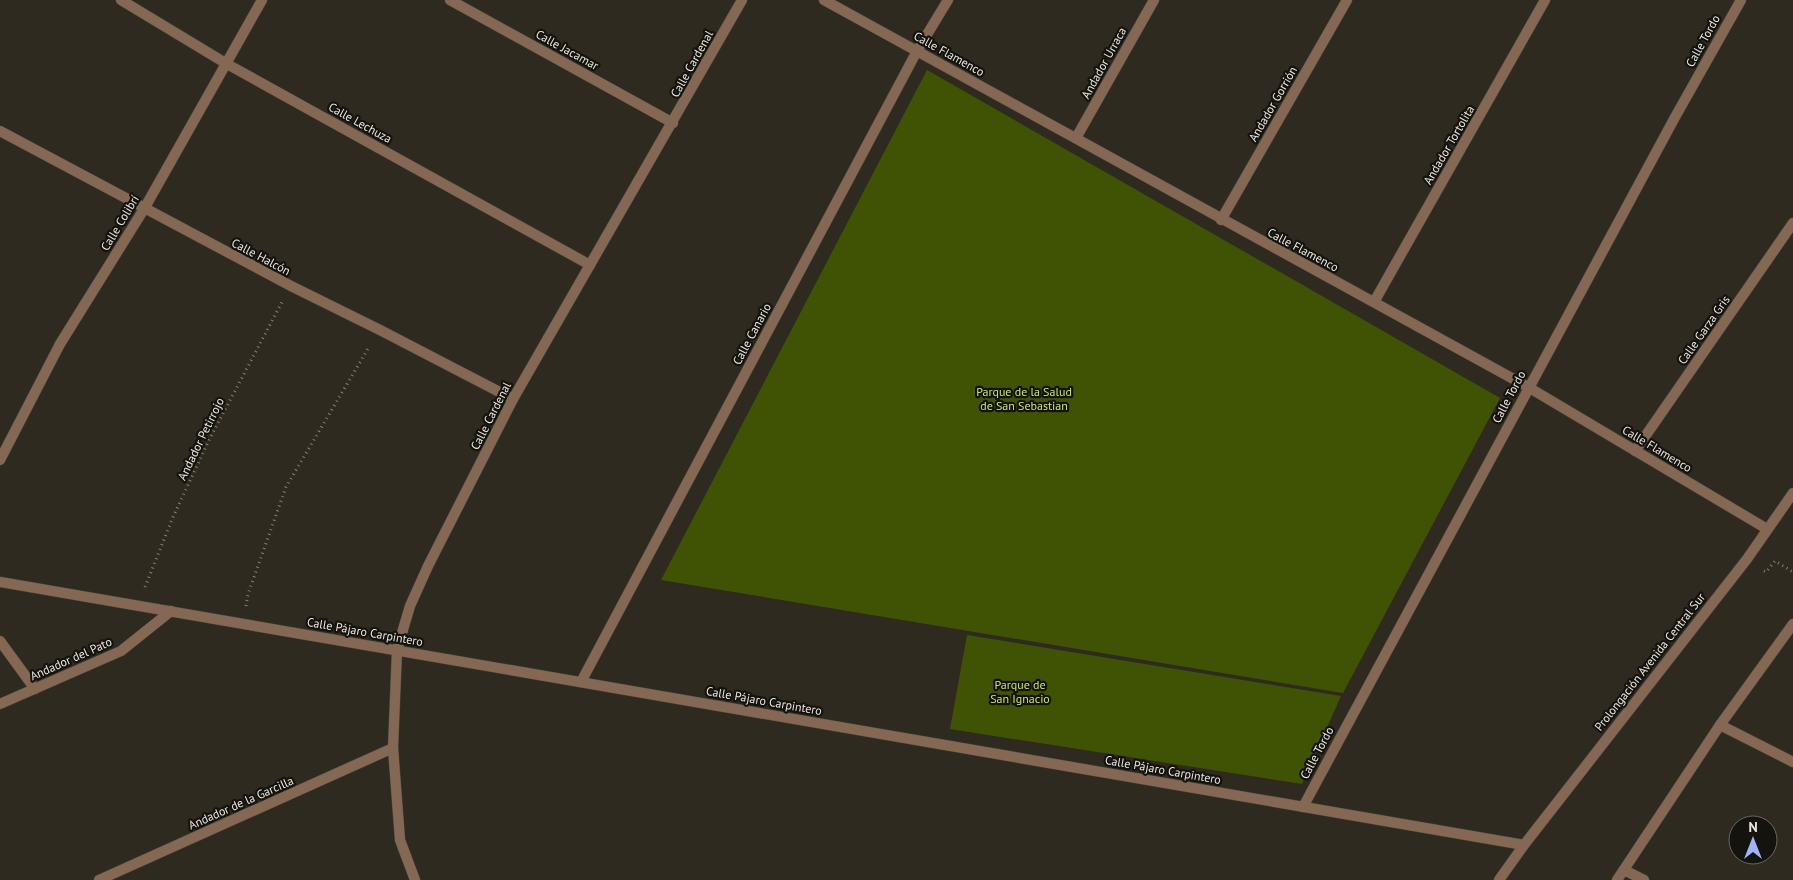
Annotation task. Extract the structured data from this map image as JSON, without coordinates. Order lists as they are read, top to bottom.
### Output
{
  "streets": {
    "street": [
      "Calle Tordo",
      "Calle Jacamar",
      "Calle Flamenco",
      "Andador Urraca",
      "Calle Cardenal",
      "Andador Gorrión",
      "Calle Lechuza",
      "Andador Tortolita",
      "Calle Colibrí",
      "Calle Halcón",
      "Calle Garza Gris",
      "Calle Canario",
      "Calle Pájaro Carpintero",
      "Andador del Pato",
      "Prolongación Avenida Central Sur",
      "Andador de la Garcilla"
    ],
    "path": ["Andador Petirrojo"]
  },
  "crossings": [
    ["Calle Tordo", "Calle Flamenco"],
    ["Calle Tordo", "Calle Pájaro Carpintero"],
    ["Calle Jacamar", "Calle Cardenal"],
    ["Calle Flamenco", "Andador Urraca"],
    ["Calle Flamenco", "Andador Gorrión"],
    ["Calle Flamenco", "Andador Tortolita"],
    ["Calle Flamenco", "Calle Garza Gris"],
    ["Calle Flamenco", "Calle Canario"],
    ["Calle Flamenco", "Prolongación Avenida Central Sur"],
    ["Calle Cardenal", "Calle Lechuza"],
    ["Calle Cardenal", "Calle Halcón"],
    ["Calle Cardenal", "Calle Pájaro Carpintero"],
    ["Calle Cardenal", "Andador de la Garcilla"],
    ["Calle Lechuza", "Calle Colibrí"],
    ["Calle Colibrí", "Calle Halcón"],
    ["Calle Halcón", "Andador Petirrojo"],
    ["Calle Canario", "Calle Pájaro Carpintero"],
    ["Andador Petirrojo", "Calle Pájaro Carpintero"],
    ["Calle Pájaro Carpintero", "Andador del Pato"],
    ["Calle Pájaro Carpintero", "Prolongación Avenida Central Sur"]
  ],
  "parks": ["Parque de la Salud de San Sebastian", "Parque de San Ignacio"],
  "north": "top"
}
